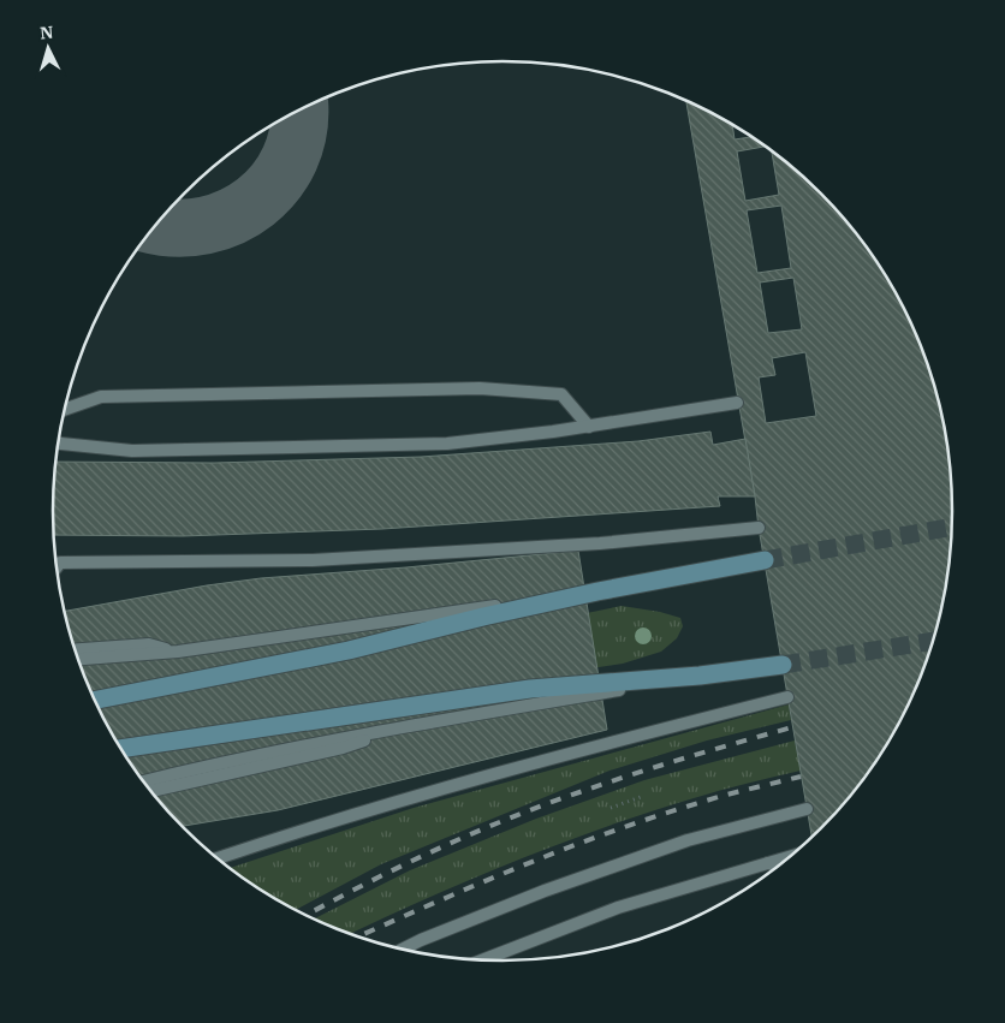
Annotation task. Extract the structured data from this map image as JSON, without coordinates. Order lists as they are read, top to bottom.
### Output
{
  "north": "top"
}
